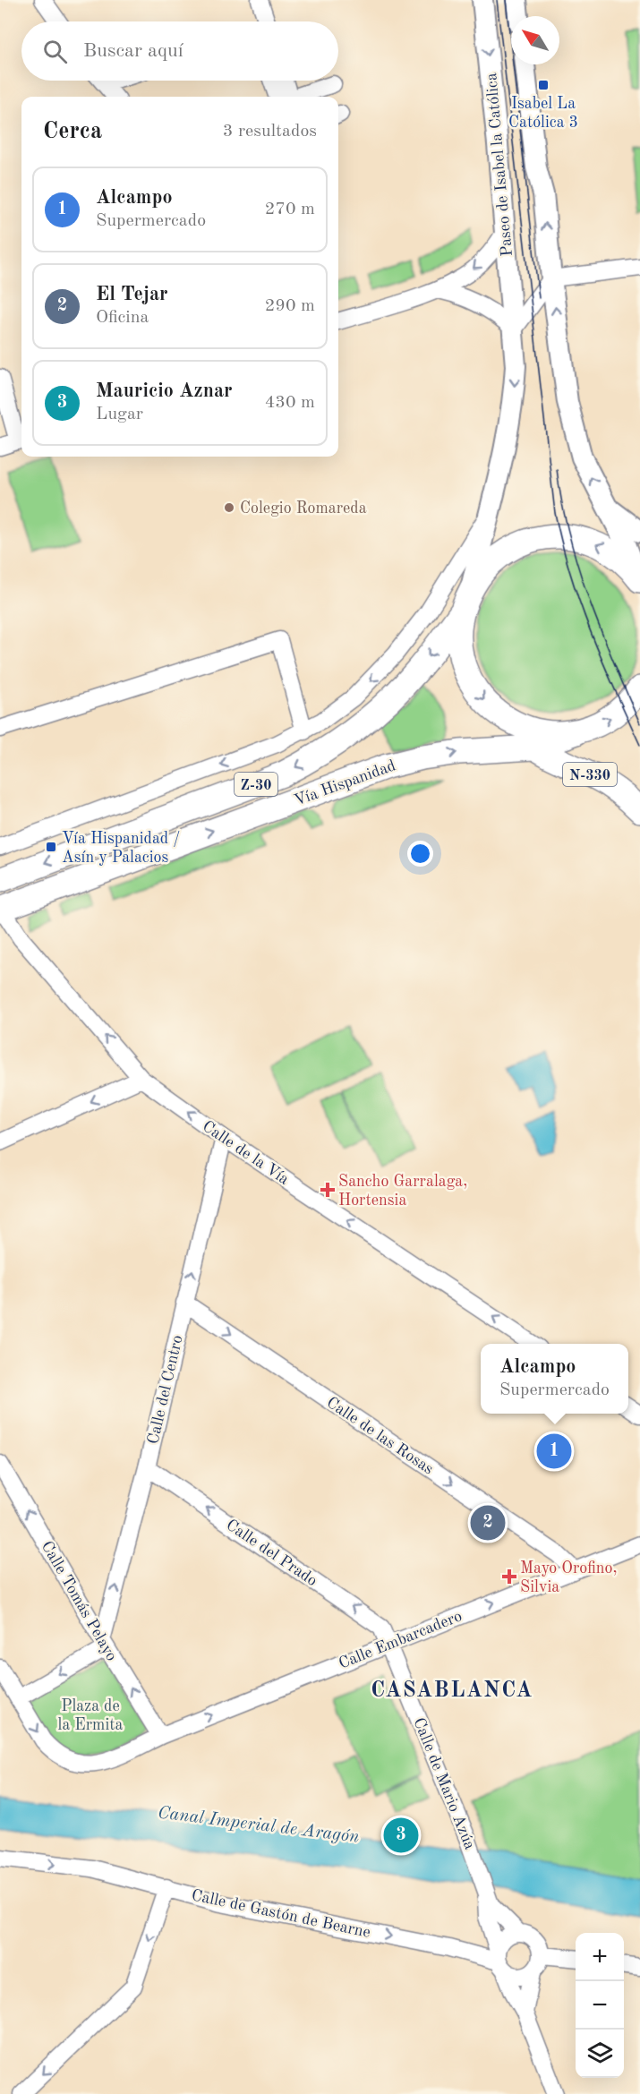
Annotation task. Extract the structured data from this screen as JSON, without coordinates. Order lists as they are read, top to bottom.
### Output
{
  "streets": {
    "highway": ["N-330", "Vía Hispanidad", "Z-30"],
    "main road": ["Paseo de Isabel la Católica"],
    "street": [
      "Calle de la Vía",
      "Calle del Centro",
      "Calle de las Rosas",
      "Calle del Prado",
      "Calle Tomás Pelayo",
      "Calle Embarcadero",
      "Calle de Mario Azúa",
      "Calle de Gastón de Bearne"
    ]
  },
  "crossings": [
    ["Paseo de Isabel la Católica", "Vía Hispanidad"],
    ["N-330", "Vía Hispanidad"],
    ["Vía Hispanidad", "Calle de la Vía"],
    ["Calle de la Vía", "Calle del Centro"],
    ["Calle del Centro", "Calle de las Rosas"],
    ["Calle del Centro", "Calle del Prado"],
    ["Calle del Centro", "Calle Tomás Pelayo"],
    ["Calle de las Rosas", "Calle Embarcadero"],
    ["Calle del Prado", "Calle Embarcadero"],
    ["Calle del Prado", "Calle de Mario Azúa"],
    ["Calle Tomás Pelayo", "Calle Embarcadero"],
    ["Calle Embarcadero", "Calle de Mario Azúa"],
    ["Calle de Mario Azúa", "Calle de Gastón de Bearne"]
  ],
  "one_way": [
    "Calle de la Vía",
    "Calle del Centro",
    "Calle de las Rosas",
    "Calle del Prado",
    "Calle Tomás Pelayo",
    "Calle Embarcadero",
    "Calle de Gastón de Bearne"
  ],
  "districts": ["CASABLANCA"],
  "water": ["Canal Imperial de Aragón"],
  "parks": ["Plaza de la Ermita"],
  "places": {
    "transit": ["Isabel La Católica 3", "Vía Hispanidad / Asín y Palacios"],
    "other": ["Colegio Romareda"],
    "health": ["Sancho Garralaga, Hortensia", "Mayo Orofino, Silvia"]
  },
  "north": "top left",
  "page": {
    "search": "Buscar aquí",
    "heading": ["Cerca", "3 resultados"],
    "list": [
      {
        "mark": "1",
        "name": "Alcampo",
        "note": "Supermercado",
        "value": "270 m"
      },
      {
        "mark": "2",
        "name": "El Tejar",
        "note": "Oficina",
        "value": "290 m"
      },
      {
        "mark": "3",
        "name": "Mauricio Aznar",
        "note": "Lugar",
        "value": "430 m"
      }
    ],
    "popup": ["Alcampo", "Supermercado"],
    "pins": ["1", "2", "3"],
    "map_buttons": ["+", "−"]
  }
}
